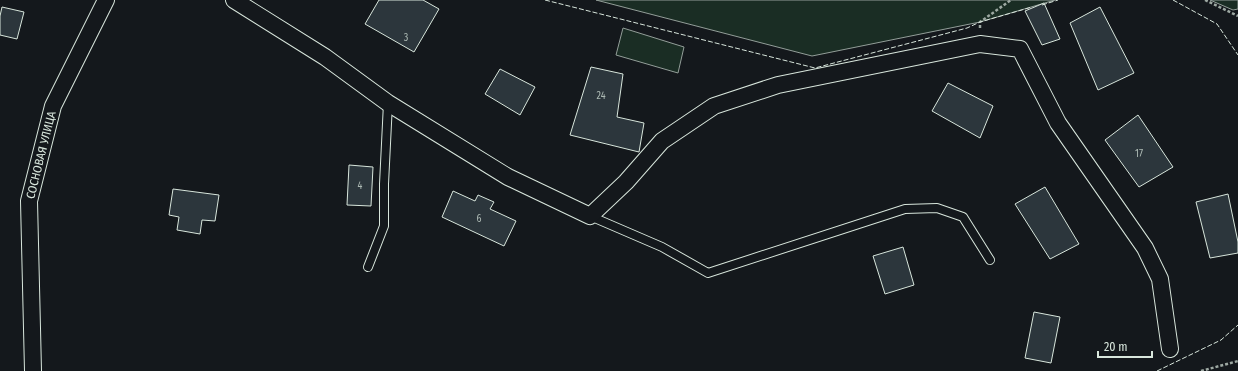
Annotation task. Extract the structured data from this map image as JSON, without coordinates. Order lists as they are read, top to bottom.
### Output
{
  "streets": {
    "street": ["СОСНОВАЯ УЛИЦА"]
  },
  "house_numbers": [
    "3",
    "24",
    "17",
    "4",
    "6"
  ],
  "scale_bar": "20 m"
}
